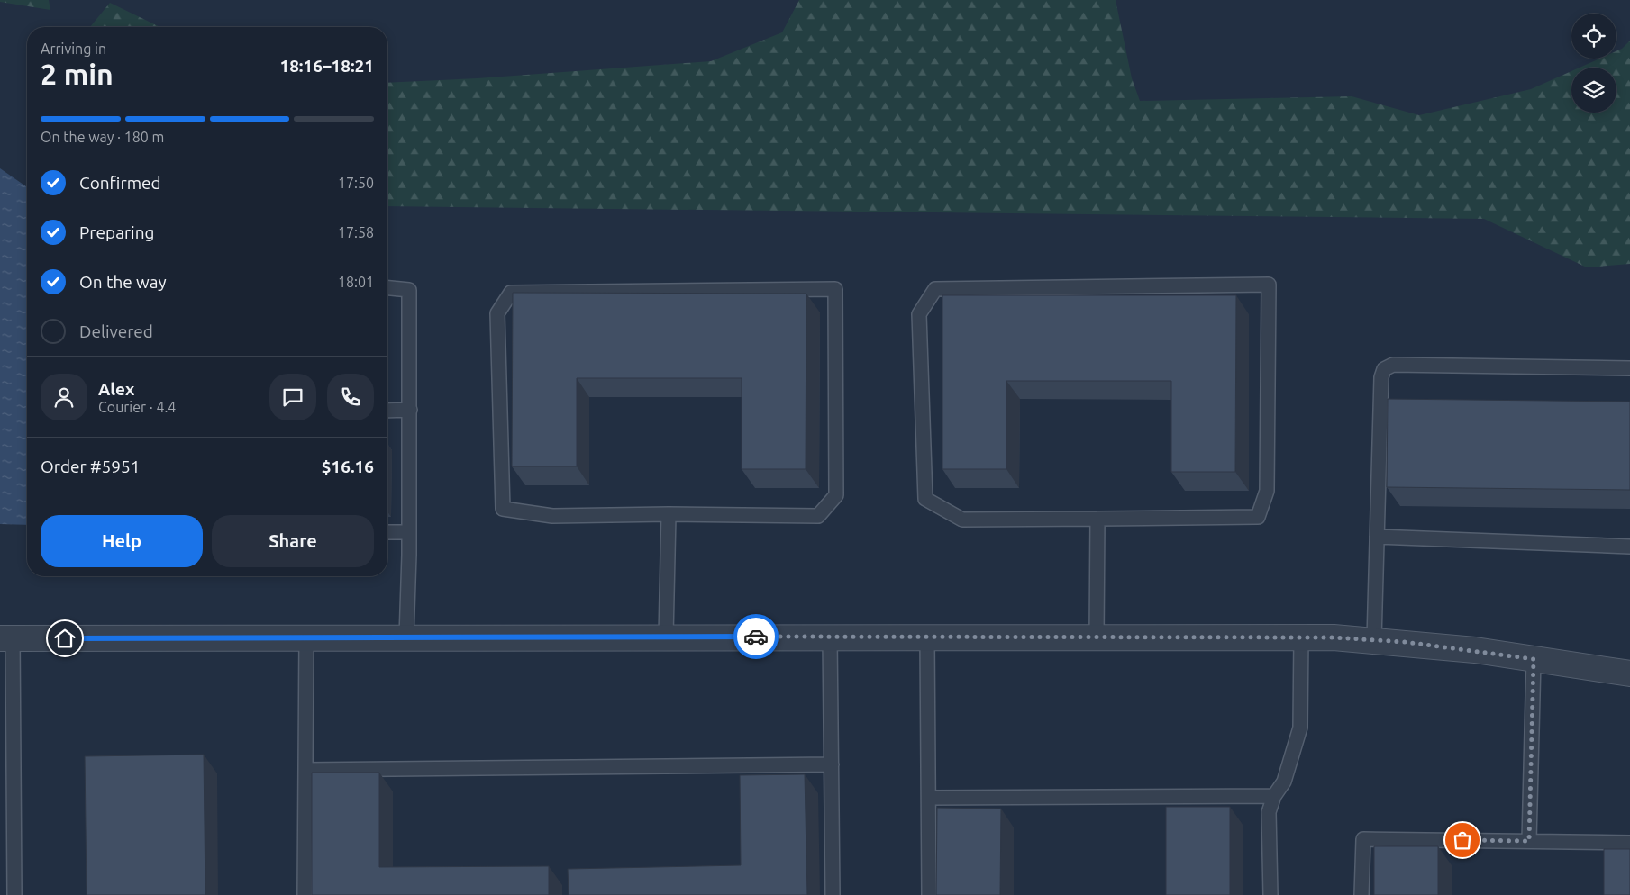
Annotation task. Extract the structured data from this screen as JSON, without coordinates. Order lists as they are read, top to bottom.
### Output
{
  "page": {
    "heading": ["2 min", "Arriving in", "18:16–18:21"],
    "panel": [
      "Alex",
      "Courier · 4.4",
      "Order #5951",
      "$16.16"
    ],
    "bar": "On the way · 180 m",
    "list": [
      ["Confirmed", "17:50"],
      ["Preparing", "17:58"],
      ["On the way", "18:01"],
      "Delivered"
    ],
    "buttons": ["Help", "Share"]
  }
}
